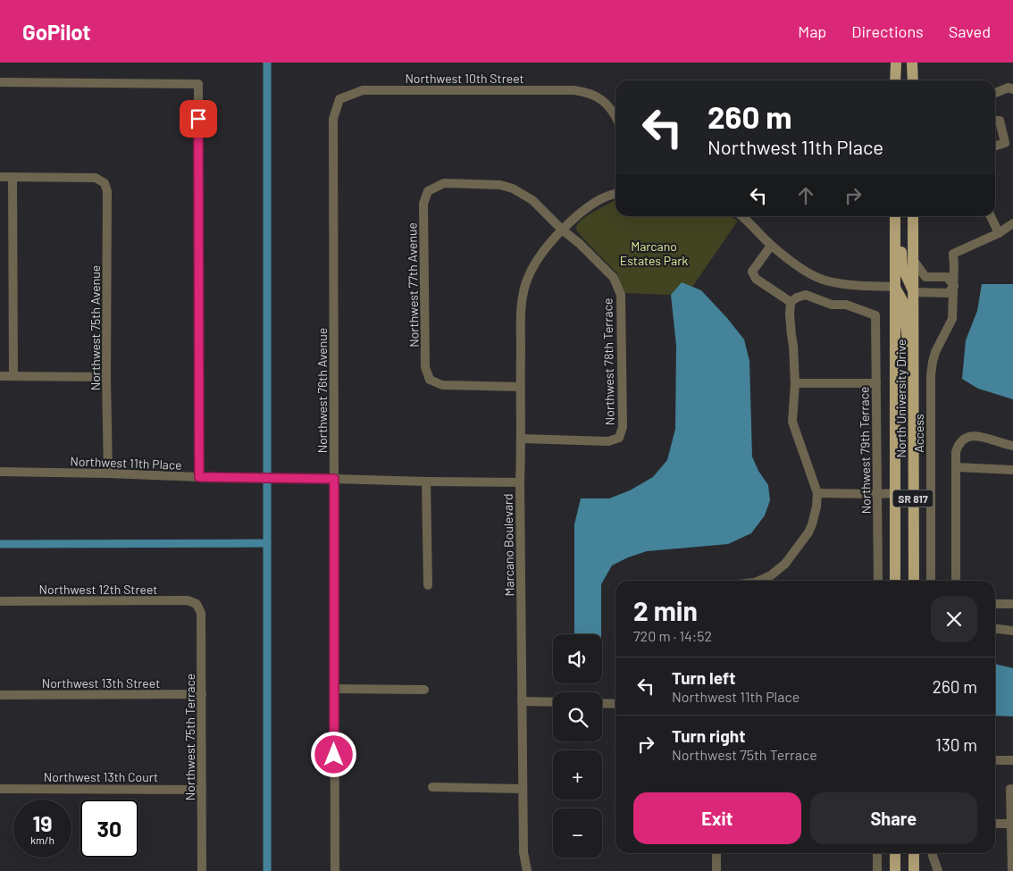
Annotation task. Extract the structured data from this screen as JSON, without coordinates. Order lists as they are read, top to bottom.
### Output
{
  "streets": {
    "main road": ["North University Drive", "SR 817"],
    "street": [
      "Northwest 10th Street",
      "Northwest 77th Avenue",
      "Northwest 75th Avenue",
      "Northwest 78th Terrace",
      "Northwest 76th Avenue",
      "Access",
      "Northwest 79th Terrace",
      "Northwest 11th Place",
      "Marcano Boulevard",
      "Northwest 12th Street",
      "Northwest 13th Street",
      "Northwest 75th Terrace",
      "Northwest 13th Court"
    ]
  },
  "crossings": [
    ["Northwest 10th Street", "Northwest 76th Avenue"],
    ["Northwest 77th Avenue", "Northwest 78th Terrace"],
    ["Northwest 77th Avenue", "Marcano Boulevard"],
    ["Northwest 75th Avenue", "Northwest 11th Place"],
    ["Northwest 78th Terrace", "Marcano Boulevard"],
    ["Northwest 76th Avenue", "Northwest 11th Place"],
    ["Northwest 11th Place", "Marcano Boulevard"],
    ["Northwest 12th Street", "Northwest 75th Terrace"],
    ["Northwest 13th Street", "Northwest 75th Terrace"],
    ["Northwest 75th Terrace", "Northwest 13th Court"]
  ],
  "parks": ["Marcano Estates Park"],
  "page": {
    "header": "GoPilot",
    "nav": ["Map", "Directions", "Saved"],
    "turn": ["260 m", "Northwest 11th Place"],
    "heading": ["2 min", "720 m · 14:52"],
    "map_buttons": ["+", "−"],
    "list": [
      {
        "name": "Turn left",
        "note": "Northwest 11th Place",
        "value": "260 m"
      },
      {
        "name": "Turn right",
        "note": "Northwest 75th Terrace",
        "value": "130 m"
      }
    ],
    "buttons": ["Exit", "Share"],
    "speed": "19 km/h",
    "limit": "30"
  }
}
